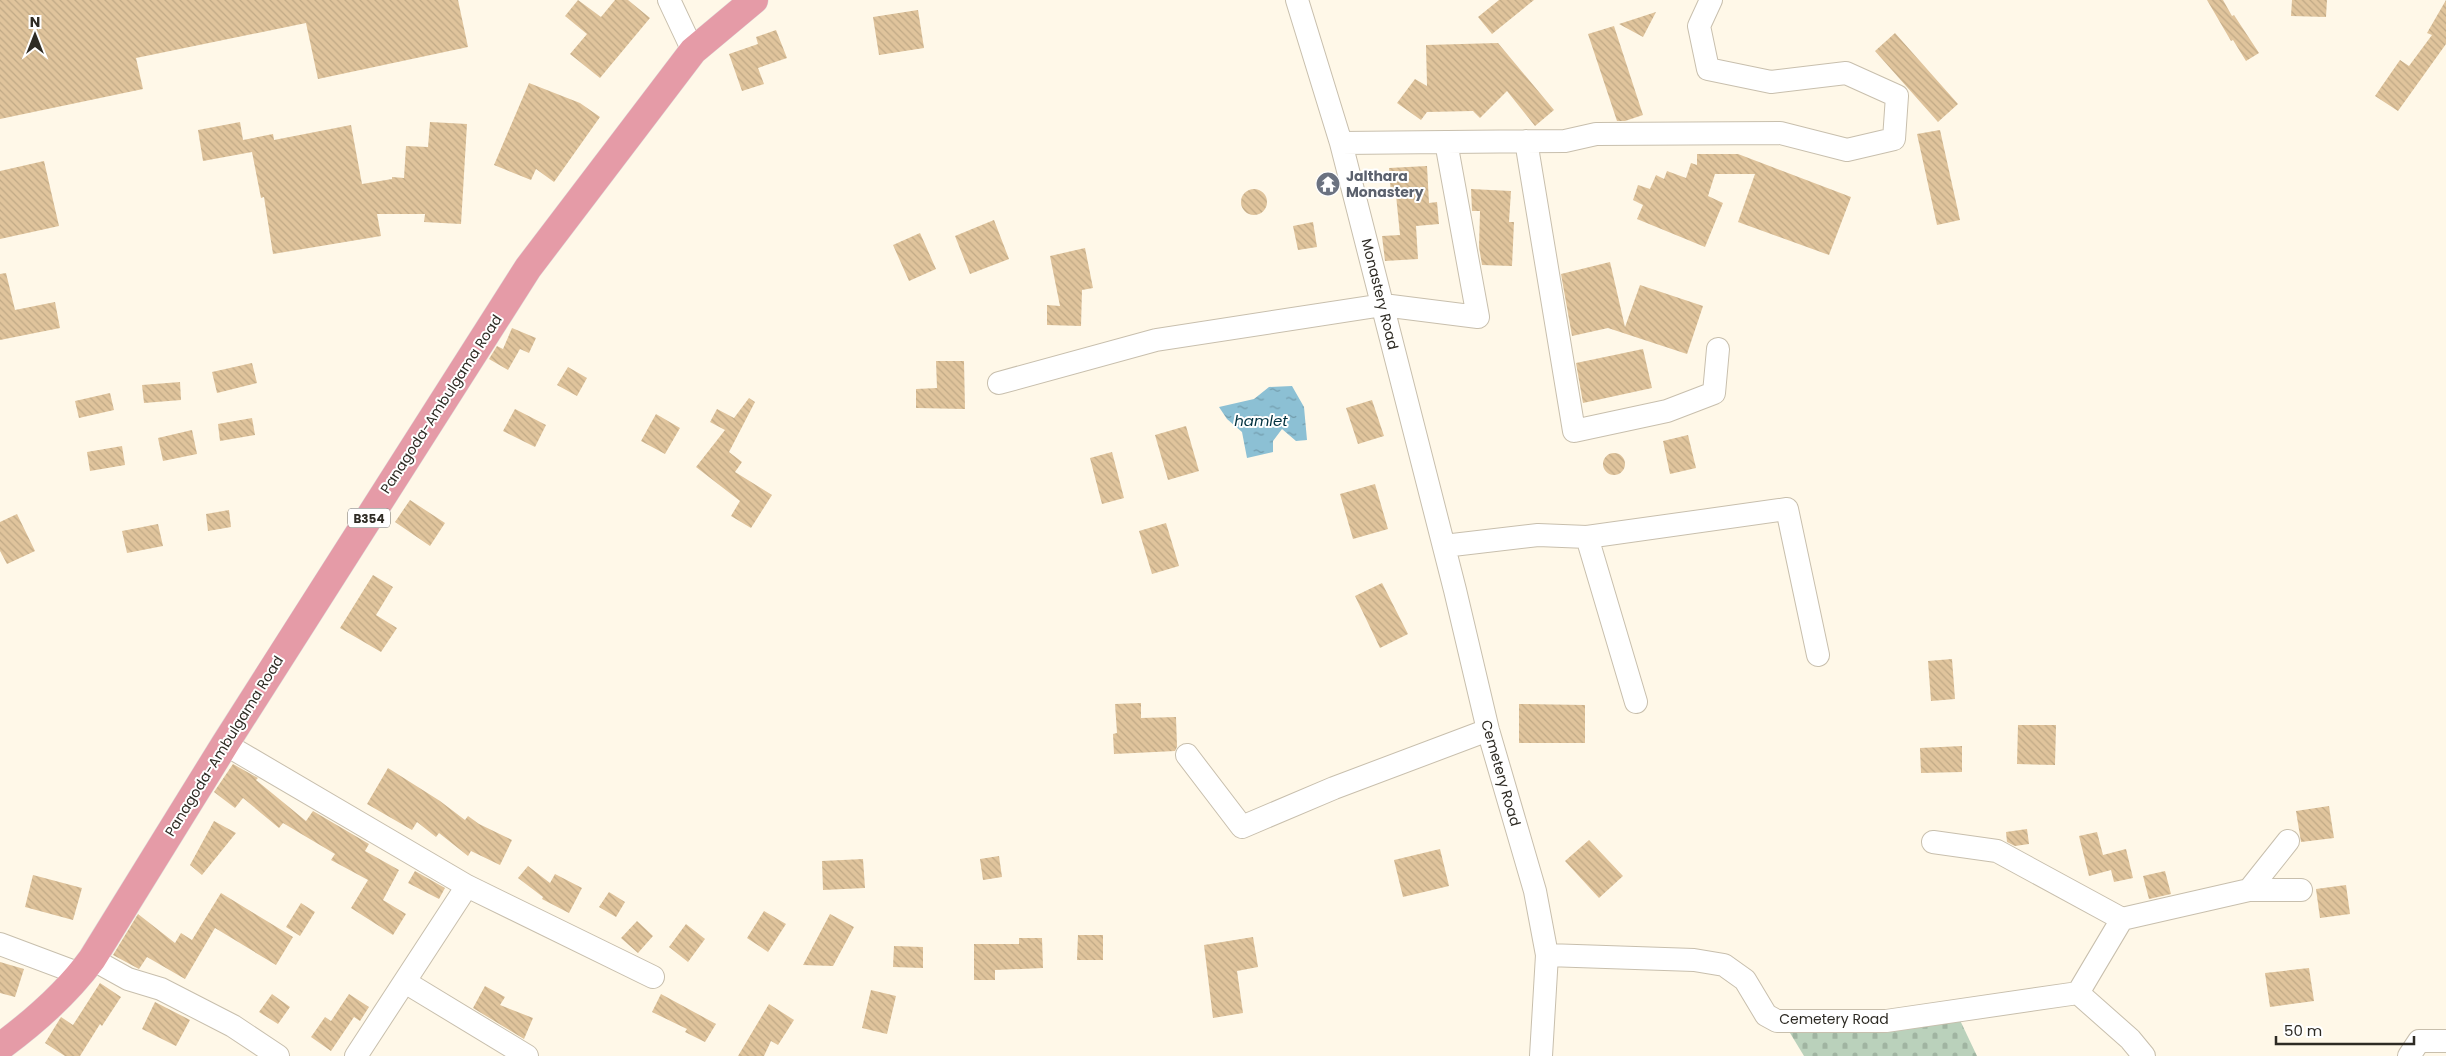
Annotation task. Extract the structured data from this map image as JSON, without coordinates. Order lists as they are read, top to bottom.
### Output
{
  "streets": {
    "main road": ["Panagoda-Ambulgama Road", "B354"],
    "street": ["Monastery Road", "Cemetery Road"]
  },
  "crossings": [
    ["Monastery Road", "Cemetery Road"]
  ],
  "water": ["hamlet"],
  "places": {
    "temple": ["Jalthara Monastery"]
  },
  "scale_bar": "50 m",
  "north": "top"
}
